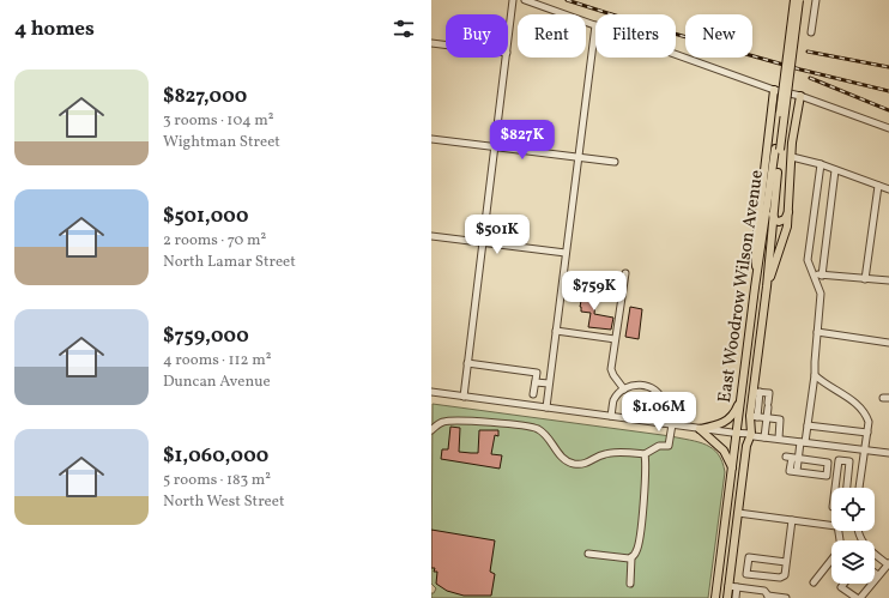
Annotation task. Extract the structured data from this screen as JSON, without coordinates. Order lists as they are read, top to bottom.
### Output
{
  "streets": {
    "main road": ["East Woodrow Wilson Avenue"]
  },
  "page": {
    "heading": "4 homes",
    "chip": [
      "Buy",
      "Rent",
      "Filters",
      "New"
    ],
    "list": [
      {
        "name": "$827,000",
        "note": "3 rooms · 104 m² · Wightman Street"
      },
      {
        "name": "$501,000",
        "note": "2 rooms · 70 m² · North Lamar Street"
      },
      {
        "name": "$759,000",
        "note": "4 rooms · 112 m² · Duncan Avenue"
      },
      {
        "name": "$1,060,000",
        "note": "5 rooms · 183 m² · North West Street"
      }
    ],
    "price": [
      "$827K",
      "$501K",
      "$759K",
      "$1.06M"
    ]
  }
}
